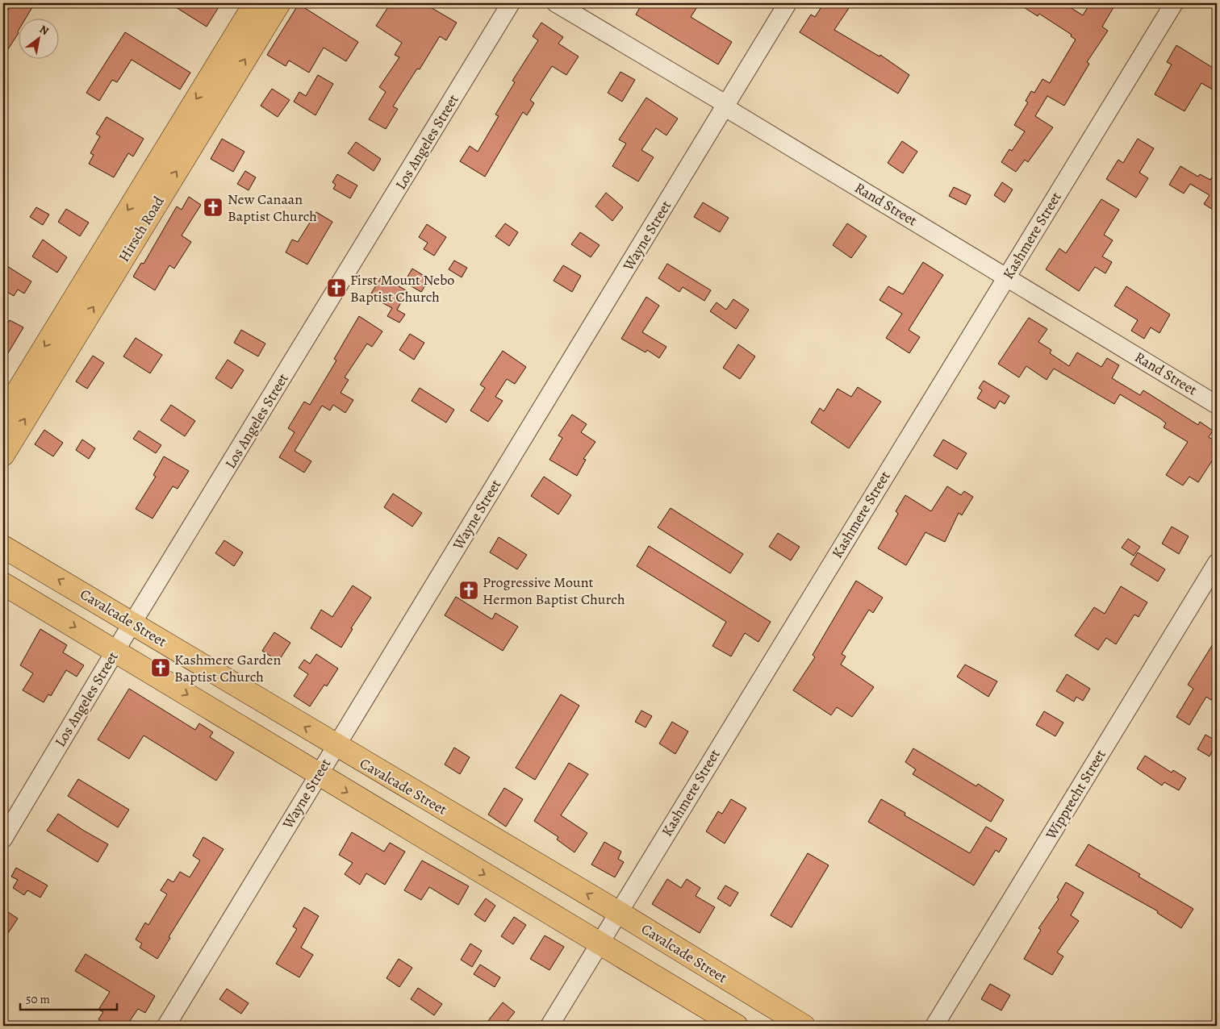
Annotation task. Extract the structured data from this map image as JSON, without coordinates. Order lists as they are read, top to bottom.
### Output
{
  "streets": {
    "main road": ["Hirsch Road", "Cavalcade Street"],
    "street": [
      "Los Angeles Street",
      "Rand Street",
      "Wayne Street",
      "Kashmere Street",
      "Wipprecht Street"
    ]
  },
  "crossings": [
    ["Los Angeles Street", "Cavalcade Street"],
    ["Rand Street", "Wayne Street"],
    ["Rand Street", "Kashmere Street"],
    ["Wayne Street", "Cavalcade Street"],
    ["Kashmere Street", "Cavalcade Street"]
  ],
  "places": {
    "church": [
      "New Canaan Baptist Church",
      "First Mount Nebo Baptist Church",
      "Progressive Mount Hermon Baptist Church",
      "Kashmere Garden Baptist Church"
    ]
  },
  "scale_bar": "50 m",
  "north": "top right"
}
